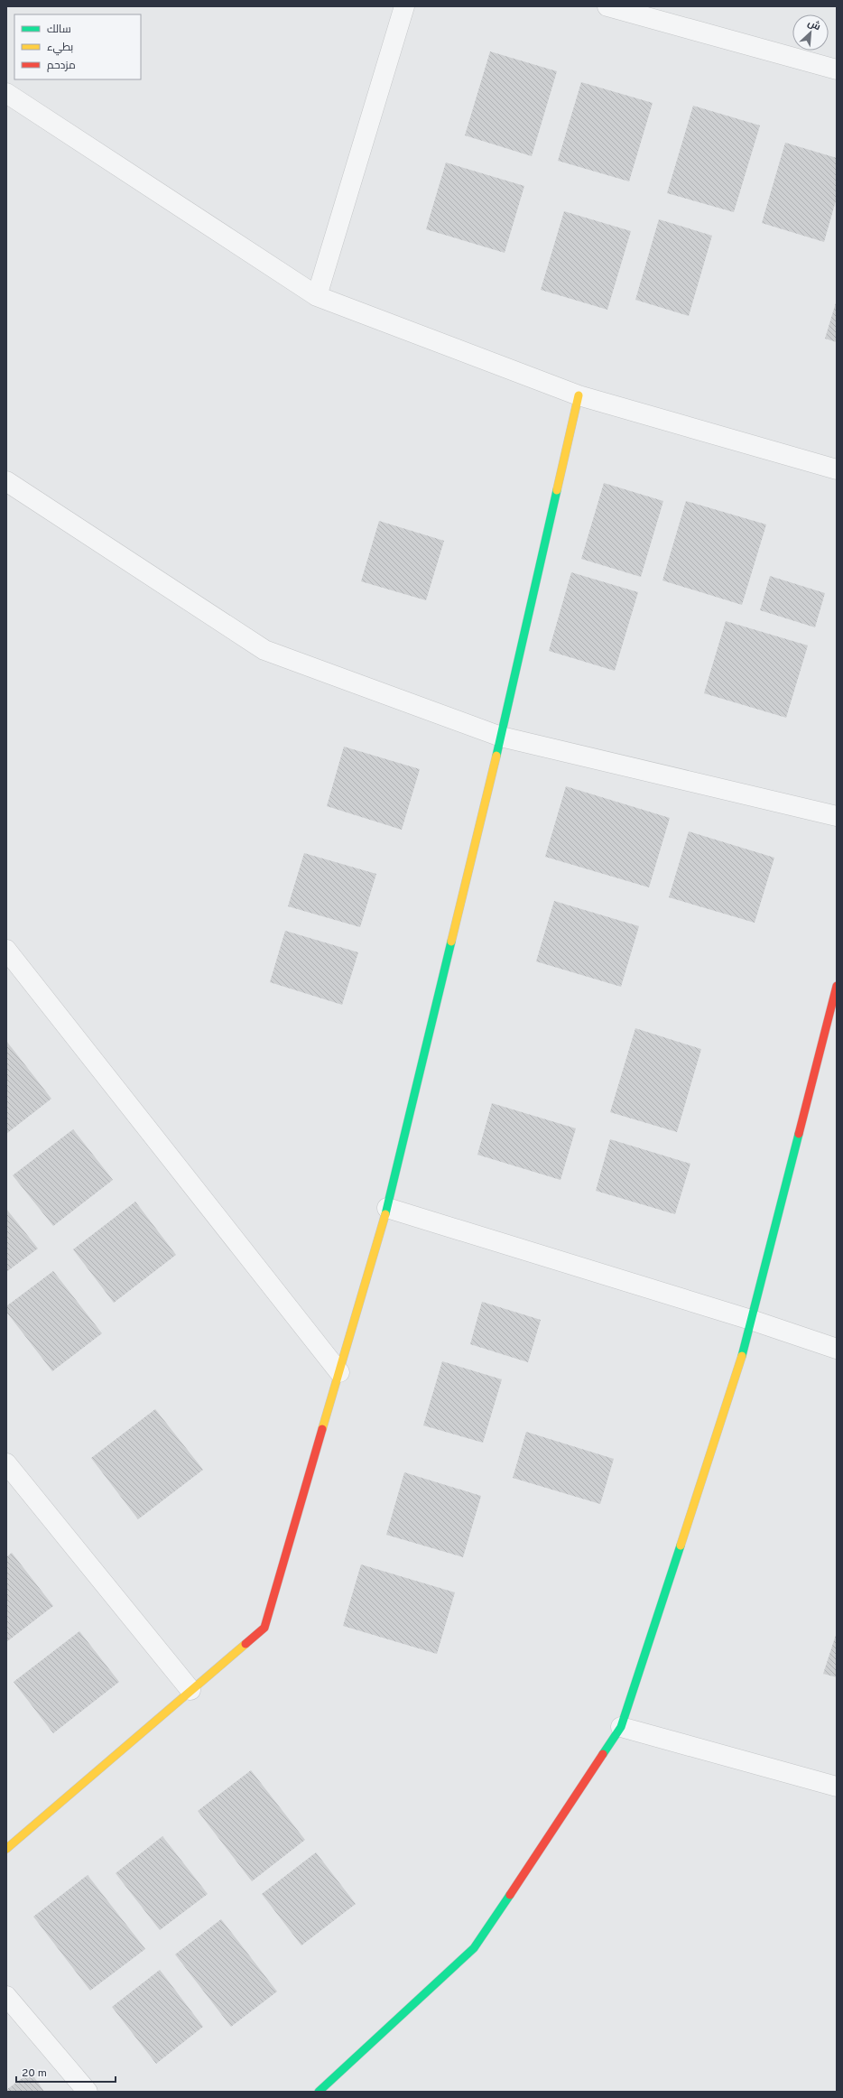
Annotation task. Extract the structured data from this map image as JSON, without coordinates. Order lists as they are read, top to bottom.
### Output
{
  "legend": ["سالك", "بطيء", "مزدحم"],
  "scale_bar": "20 m",
  "north": "top right"
}
